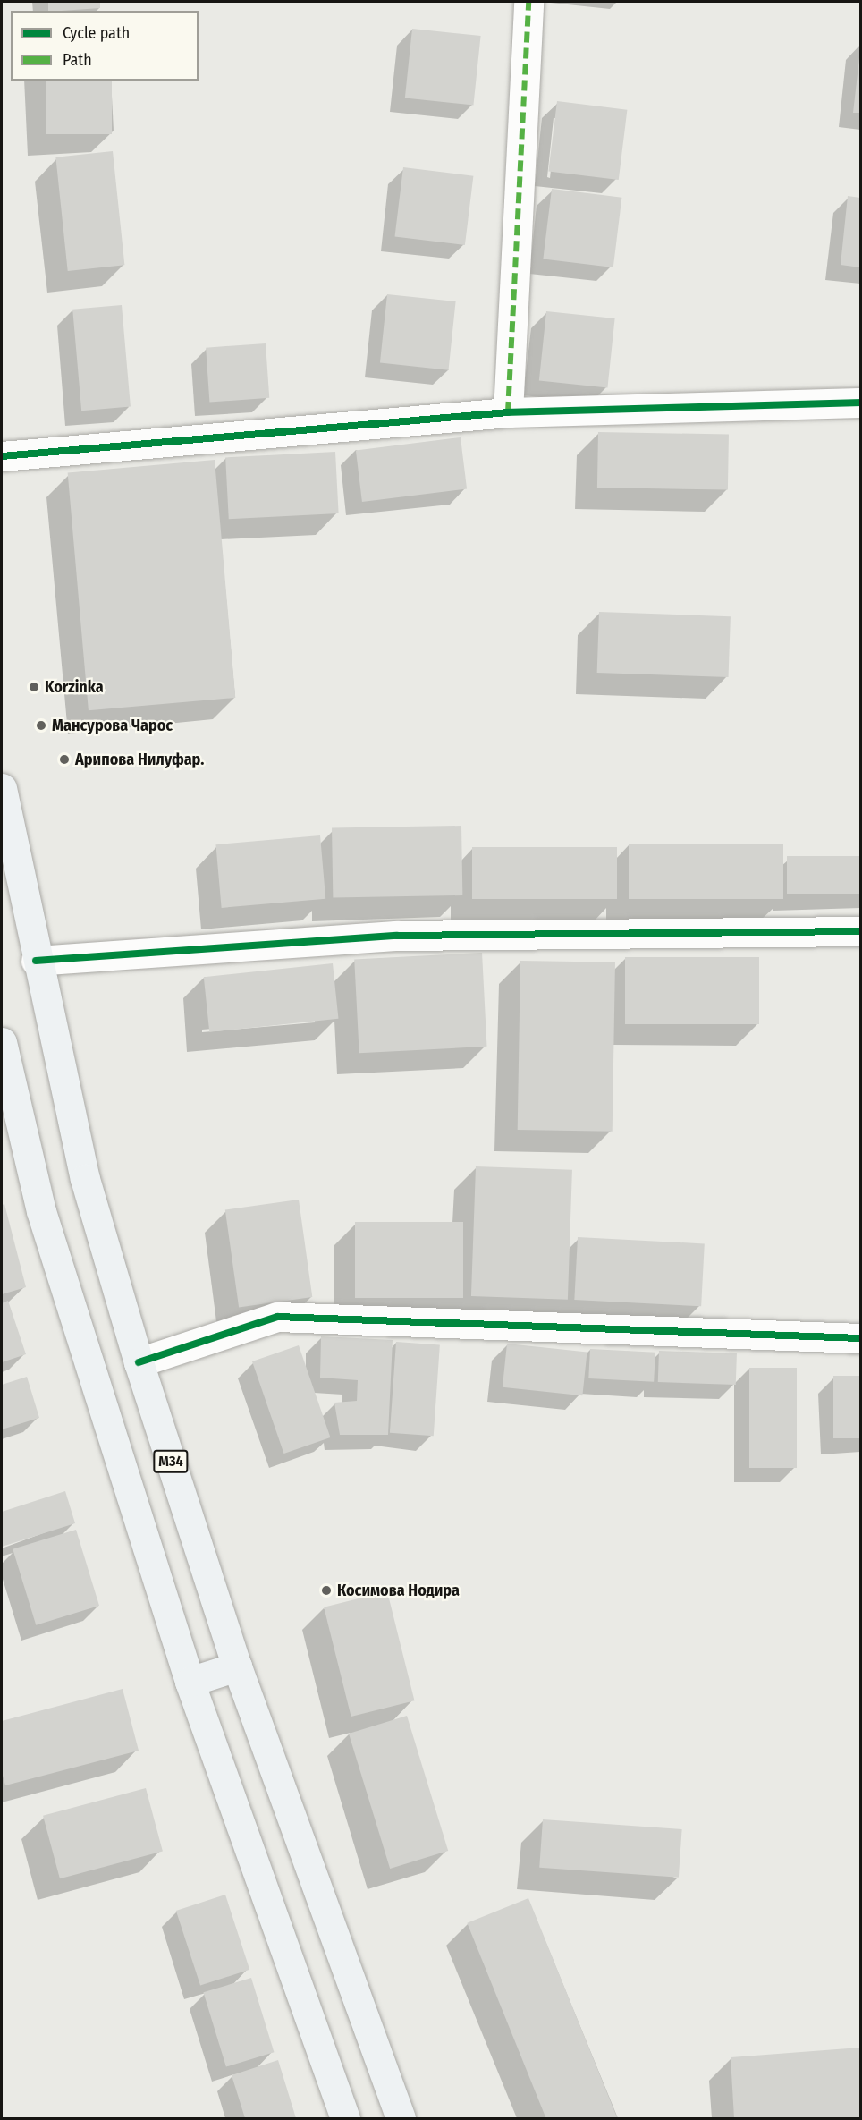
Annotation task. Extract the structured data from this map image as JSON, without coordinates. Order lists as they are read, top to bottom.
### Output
{
  "streets": {
    "main road": ["M34"]
  },
  "places": [
    "Korzinka",
    "Мансурова Чарос",
    "Арипова Нилуфар.",
    "Косимова Нодира"
  ],
  "legend": ["Cycle path", "Path"]
}
